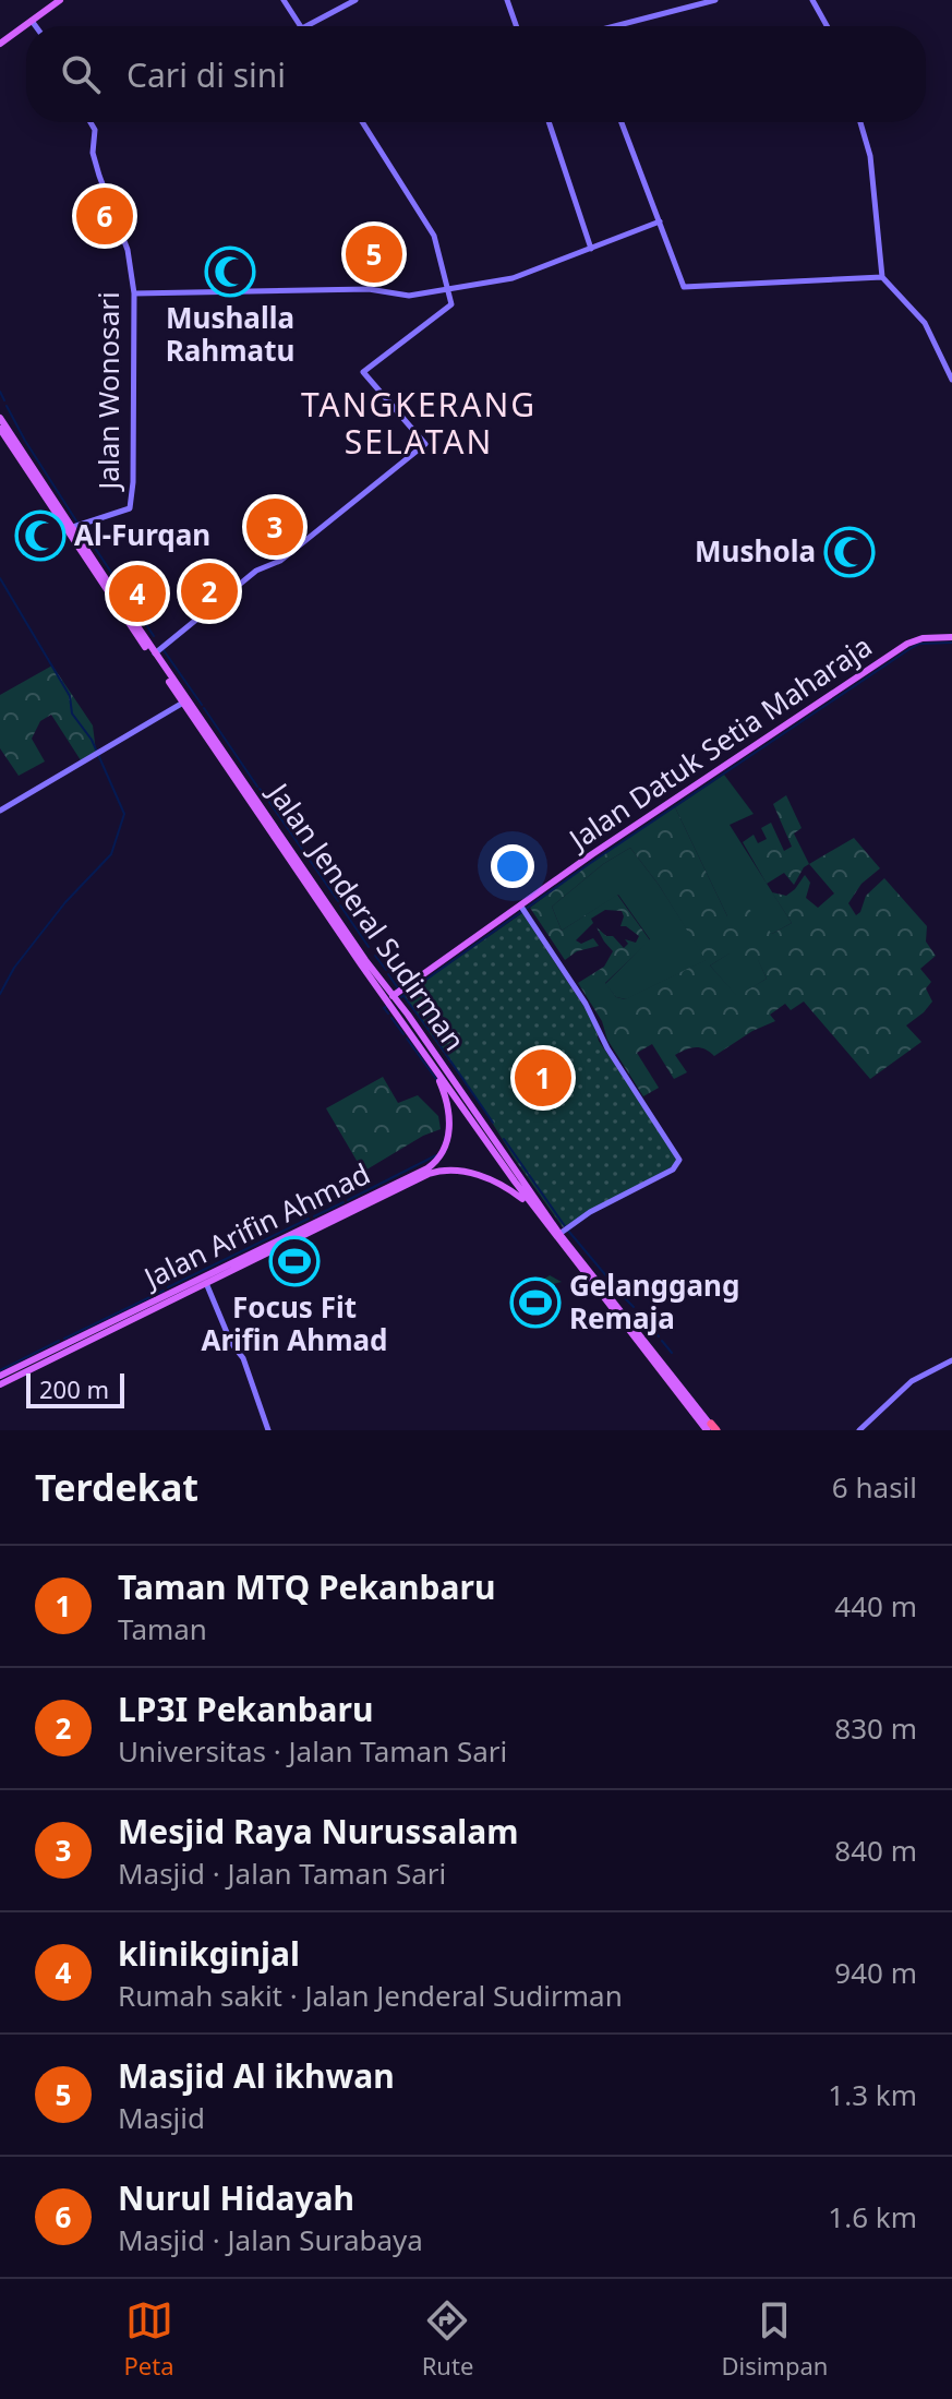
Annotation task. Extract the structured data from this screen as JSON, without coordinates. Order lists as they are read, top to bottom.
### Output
{
  "streets": {
    "main road": ["Jalan Datuk Setia Maharaja", "Jalan Jenderal Sudirman", "Jalan Arifin Ahmad"],
    "street": ["Jalan Wonosari"]
  },
  "crossings": [
    ["Jalan Wonosari", "Jalan Jenderal Sudirman"],
    ["Jalan Datuk Setia Maharaja", "Jalan Jenderal Sudirman"],
    ["Jalan Jenderal Sudirman", "Jalan Arifin Ahmad"]
  ],
  "districts": ["TANGKERANG SELATAN"],
  "places": {
    "mosque": ["Mushalla Rahmatu", "Al-Furqan", "Mushola"],
    "sports": ["Focus Fit Arifin Ahmad", "Gelanggang Remaja"]
  },
  "scale_bar": "200 m",
  "page": {
    "search": "Cari di sini",
    "pins": [
      "6",
      "5",
      "3",
      "2",
      "4",
      "1"
    ],
    "scale": "200 m",
    "heading": ["Terdekat", "6 hasil"],
    "list": [
      {
        "mark": "1",
        "name": "Taman MTQ Pekanbaru",
        "note": "Taman",
        "value": "440 m"
      },
      {
        "mark": "2",
        "name": "LP3I Pekanbaru",
        "note": "Universitas · Jalan Taman Sari",
        "value": "830 m"
      },
      {
        "mark": "3",
        "name": "Mesjid Raya Nurussalam",
        "note": "Masjid · Jalan Taman Sari",
        "value": "840 m"
      },
      {
        "mark": "4",
        "name": "klinikginjal",
        "note": "Rumah sakit · Jalan Jenderal Sudirman",
        "value": "940 m"
      },
      {
        "mark": "5",
        "name": "Masjid Al ikhwan",
        "note": "Masjid",
        "value": "1.3 km"
      },
      {
        "mark": "6",
        "name": "Nurul Hidayah",
        "note": "Masjid · Jalan Surabaya",
        "value": "1.6 km"
      }
    ],
    "nav": ["Peta", "Rute", "Disimpan"]
  }
}
